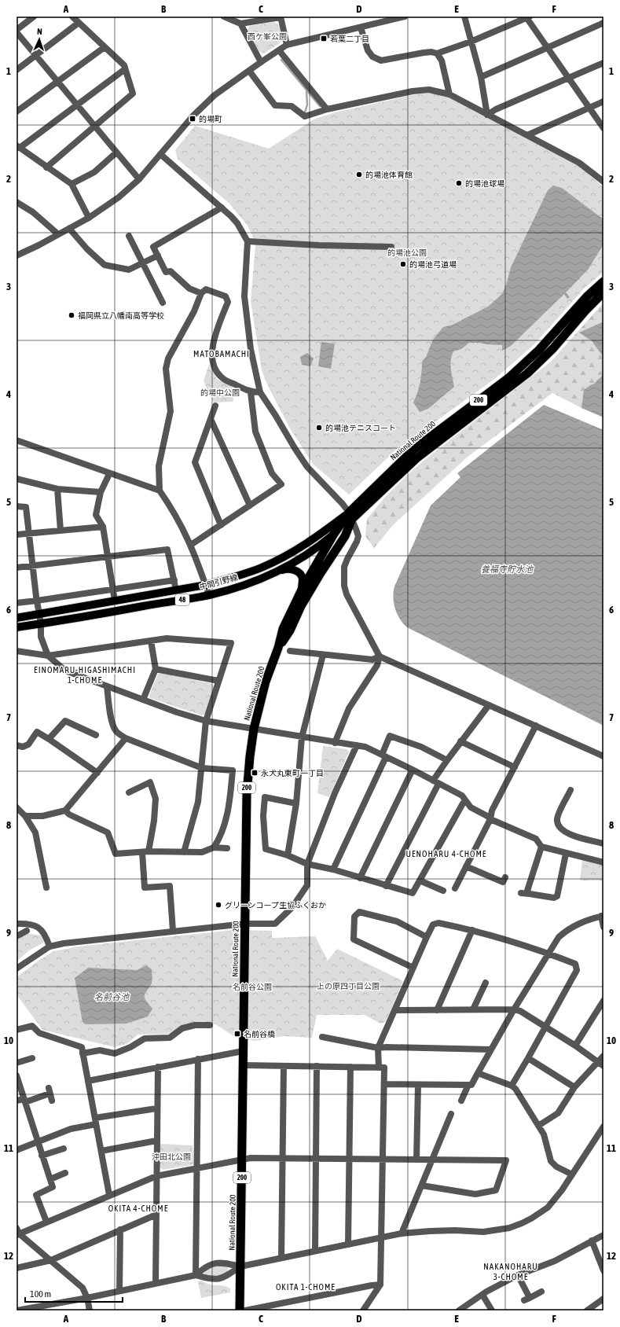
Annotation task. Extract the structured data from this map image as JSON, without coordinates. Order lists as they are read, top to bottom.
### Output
{
  "streets": {
    "highway": ["200", "National Route 200"],
    "main road": ["中間引野線", "48"]
  },
  "crossings": [
    ["National Route 200", "中間引野線"]
  ],
  "districts": [
    "MATOBAMACHI",
    "EINOMARU-HIGASHIMACHI 1-CHOME",
    "UENOHARU 4-CHOME",
    "OKITA 4-CHOME",
    "NAKANOHARU 3-CHOME",
    "OKITA 1-CHOME"
  ],
  "water": ["養福寺貯水池", "名前谷池"],
  "parks": [
    "西ケ峯公園",
    "的場池公園",
    "的場中公園",
    "上の原四丁目公園",
    "名前谷公園",
    "沖田北公園"
  ],
  "places": {
    "transit": [
      "若葉二丁目",
      "的場町",
      "永犬丸東町一丁目",
      "名前谷橋"
    ],
    "other": [
      "的場池体育館",
      "的場池球場",
      "的場池弓道場",
      "福岡県立八幡南高等学校",
      "的場池テニスコート",
      "グリーンコープ生協ふくおか"
    ]
  },
  "scale_bar": "100 m",
  "north": "top",
  "grid": {
    "columns": [
      "A",
      "B",
      "C",
      "D",
      "E",
      "F"
    ],
    "rows": [
      "1",
      "2",
      "3",
      "4",
      "5",
      "6",
      "7",
      "8",
      "9",
      "10",
      "11",
      "12"
    ]
  }
}
